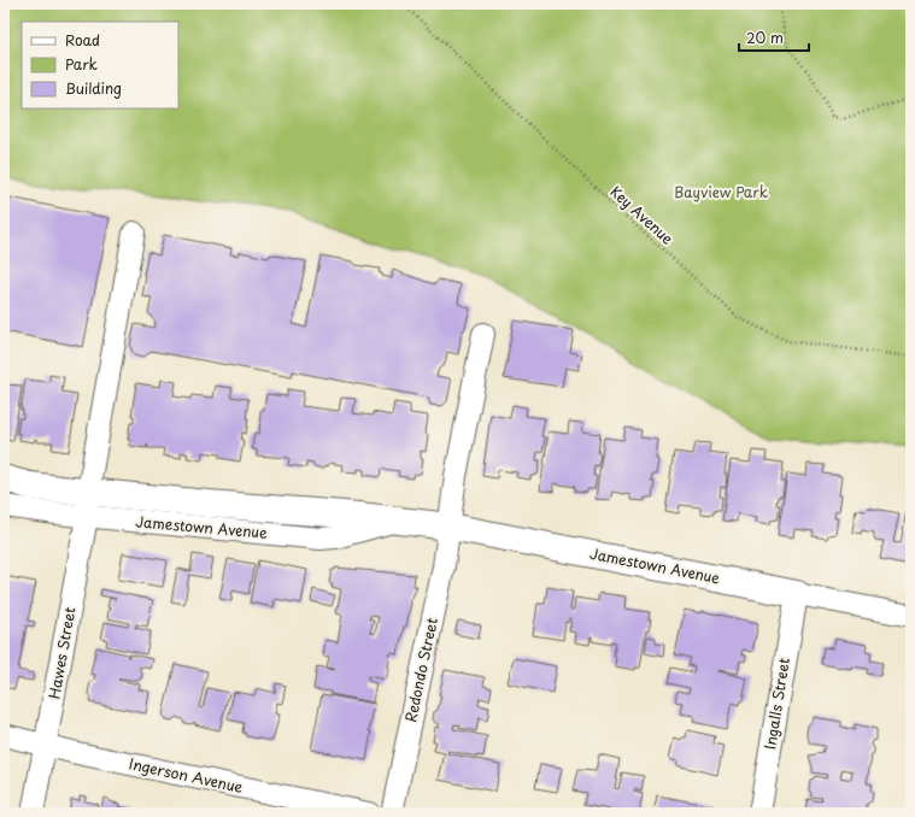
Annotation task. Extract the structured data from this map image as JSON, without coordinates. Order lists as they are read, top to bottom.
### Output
{
  "streets": {
    "street": [
      "Jamestown Avenue",
      "Hawes Street",
      "Redondo Street",
      "Ingalls Street",
      "Ingerson Avenue"
    ],
    "path": ["Key Avenue"]
  },
  "crossings": [
    ["Jamestown Avenue", "Hawes Street"],
    ["Jamestown Avenue", "Redondo Street"],
    ["Jamestown Avenue", "Ingalls Street"],
    ["Hawes Street", "Ingerson Avenue"]
  ],
  "parks": ["Bayview Park"],
  "legend": ["Road", "Park", "Building"],
  "scale_bar": "20 m"
}
